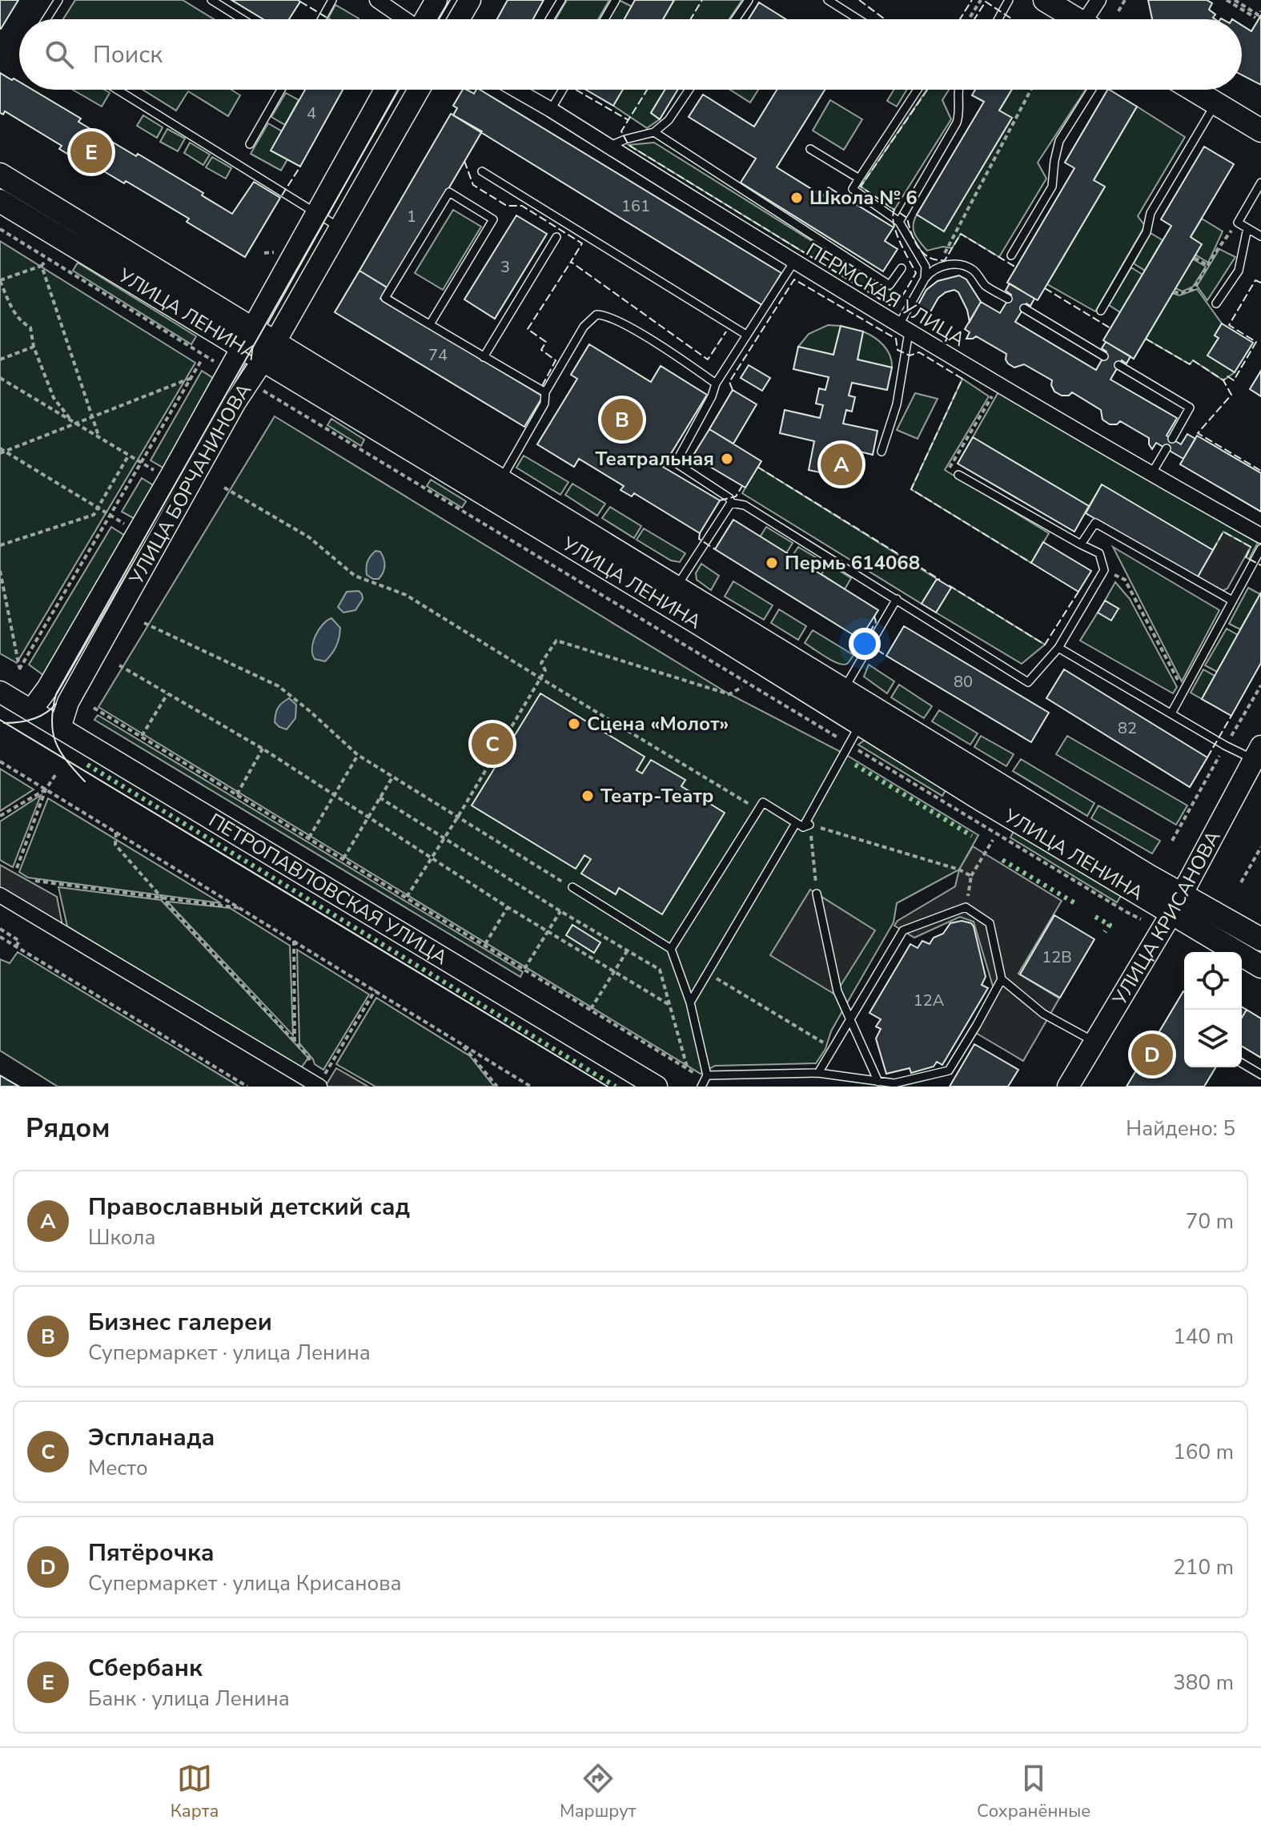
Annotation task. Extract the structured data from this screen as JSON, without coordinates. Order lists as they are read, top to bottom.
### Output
{
  "streets": {
    "main road": [
      "УЛИЦА ЛЕНИНА",
      "УЛИЦА БОРЧАНИНОВА",
      "ПЕТРОПАВЛОВСКАЯ УЛИЦА",
      "УЛИЦА КРИСАНОВА"
    ],
    "street": ["ПЕРМСКАЯ УЛИЦА"]
  },
  "crossings": [
    ["УЛИЦА ЛЕНИНА", "УЛИЦА БОРЧАНИНОВА"],
    ["УЛИЦА ЛЕНИНА", "УЛИЦА КРИСАНОВА"],
    ["УЛИЦА БОРЧАНИНОВА", "ПЕТРОПАВЛОВСКАЯ УЛИЦА"]
  ],
  "places": [
    "Школа № 6",
    "Театральная",
    "Пермь 614068",
    "Сцена «Молот»",
    "Театр-Театр"
  ],
  "house_numbers": [
    "4",
    "161",
    "1",
    "3",
    "74",
    "80",
    "82",
    "12В",
    "12А"
  ],
  "page": {
    "search": "Поиск",
    "pins": [
      "E",
      "B",
      "A",
      "C",
      "D"
    ],
    "heading": ["Рядом", "Найдено: 5"],
    "list": [
      {
        "mark": "A",
        "name": "Православный детский сад",
        "note": "Школа",
        "value": "70 m"
      },
      {
        "mark": "B",
        "name": "Бизнес галереи",
        "note": "Супермаркет · улица Ленина",
        "value": "140 m"
      },
      {
        "mark": "C",
        "name": "Эспланада",
        "note": "Место",
        "value": "160 m"
      },
      {
        "mark": "D",
        "name": "Пятёрочка",
        "note": "Супермаркет · улица Крисанова",
        "value": "210 m"
      },
      {
        "mark": "E",
        "name": "Сбербанк",
        "note": "Банк · улица Ленина",
        "value": "380 m"
      }
    ],
    "nav": ["Карта", "Маршрут", "Сохранённые"]
  }
}
